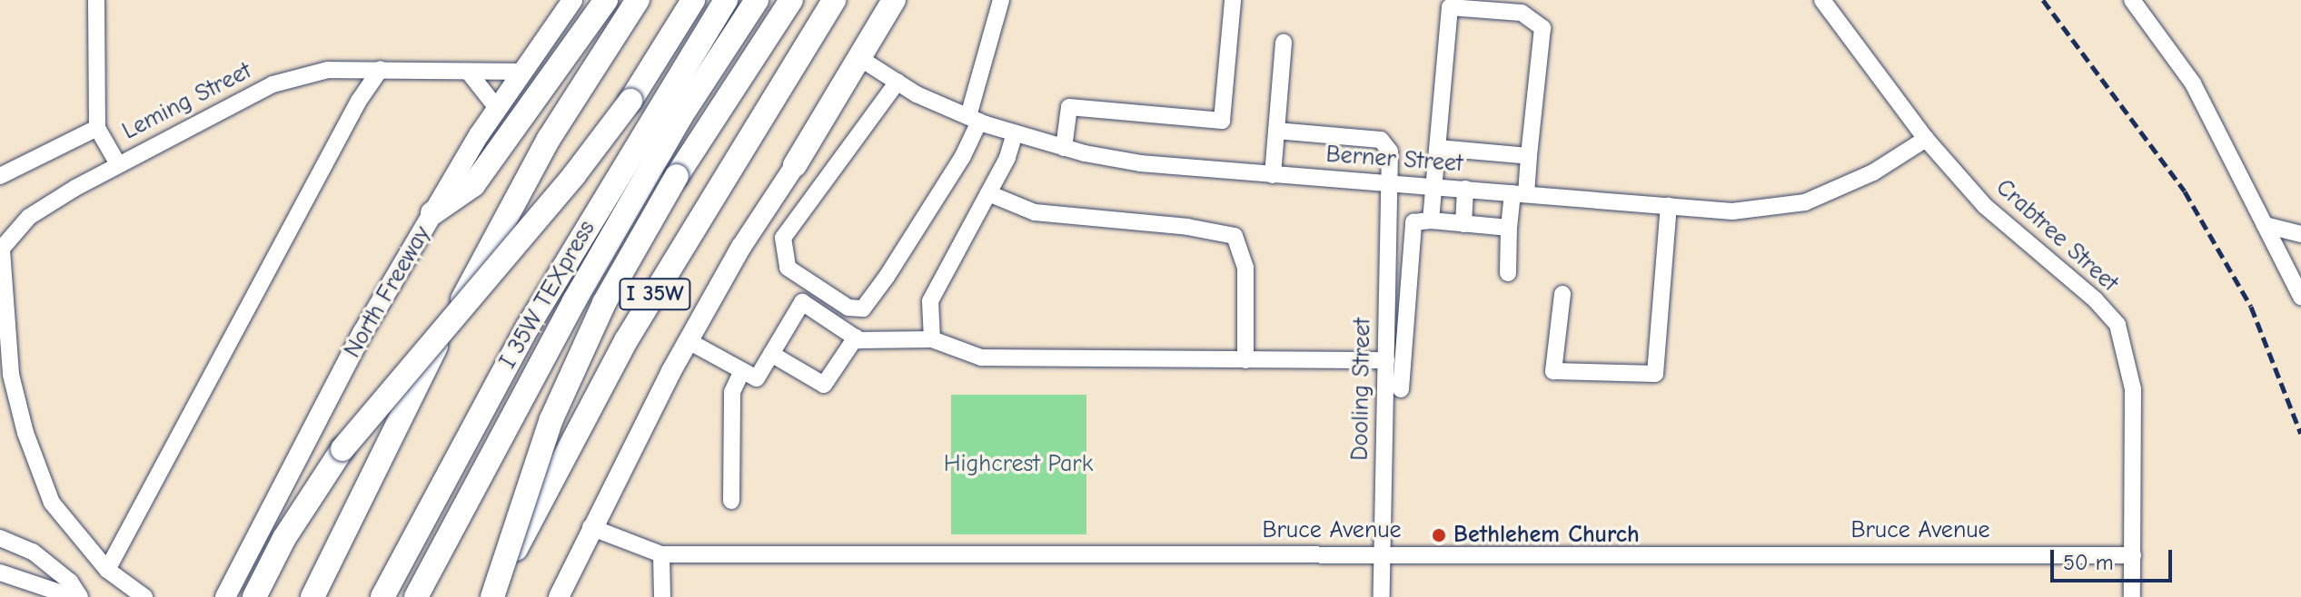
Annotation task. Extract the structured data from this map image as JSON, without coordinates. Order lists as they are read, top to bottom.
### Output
{
  "streets": {
    "highway": ["I 35W", "I 35W TEXpress"],
    "main road": ["North Freeway"],
    "street": [
      "Leming Street",
      "Berner Street",
      "Crabtree Street",
      "Dooling Street",
      "Bruce Avenue"
    ]
  },
  "crossings": [
    ["Leming Street", "North Freeway"],
    ["Berner Street", "Crabtree Street"],
    ["Berner Street", "Dooling Street"],
    ["Crabtree Street", "Bruce Avenue"],
    ["Dooling Street", "Bruce Avenue"]
  ],
  "parks": ["Highcrest Park"],
  "places": ["Bethlehem Church"],
  "scale_bar": "50 m"
}
